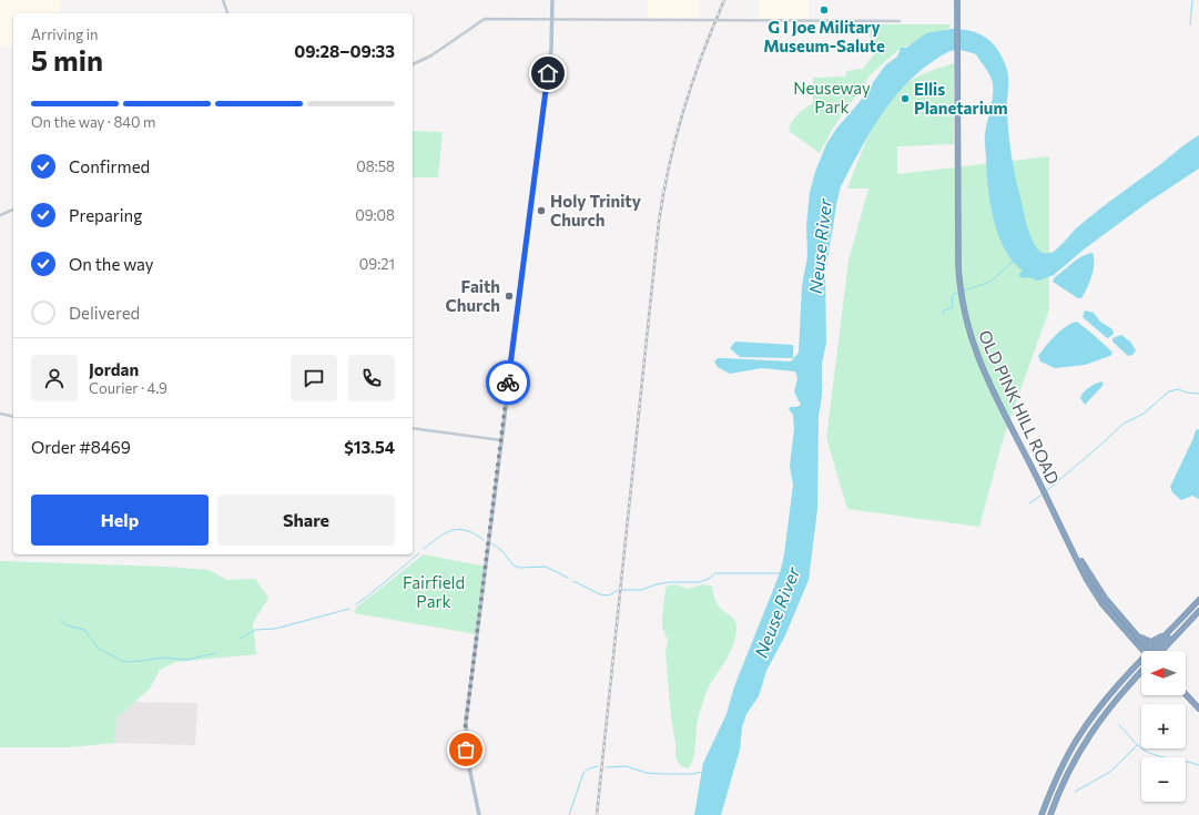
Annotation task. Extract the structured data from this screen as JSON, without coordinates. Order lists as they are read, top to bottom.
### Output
{
  "streets": {
    "highway": ["OLD PINK HILL ROAD"]
  },
  "water": ["Neuse River"],
  "parks": ["Neuseway Park", "Fairfield Park"],
  "places": [
    "G I Joe Military Museum-Salute",
    "Ellis Planetarium",
    "Holy Trinity Church",
    "Faith Church"
  ],
  "north": "left",
  "page": {
    "heading": ["5 min", "Arriving in", "09:28–09:33"],
    "panel": [
      "Jordan",
      "Courier · 4.9",
      "Order #8469",
      "$13.54"
    ],
    "bar": "On the way · 840 m",
    "list": [
      ["Confirmed", "08:58"],
      ["Preparing", "09:08"],
      ["On the way", "09:21"],
      "Delivered"
    ],
    "buttons": ["Help", "Share"],
    "map_buttons": ["+", "−"]
  }
}
